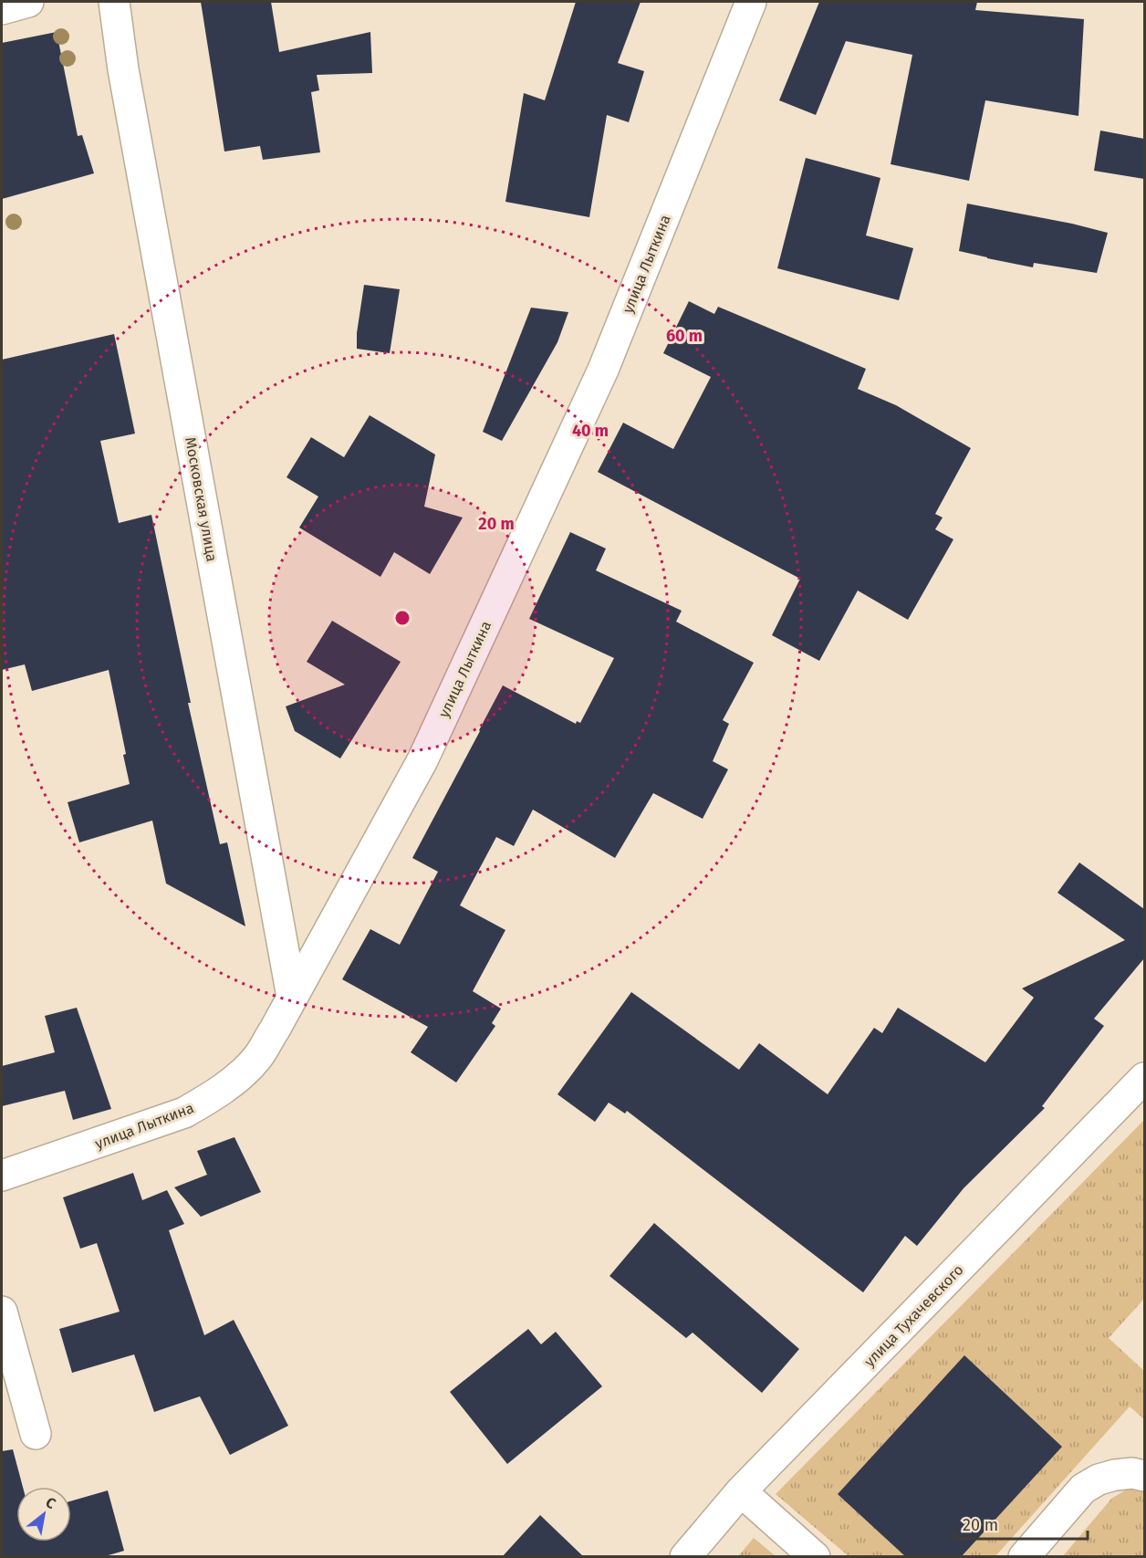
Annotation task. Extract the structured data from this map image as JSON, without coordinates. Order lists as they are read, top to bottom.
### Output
{
  "streets": {
    "street": ["улица Лыткина", "Московская улица", "улица Тухачевского"]
  },
  "crossings": [
    ["улица Лыткина", "Московская улица"]
  ],
  "scale_bar": "20 m",
  "north": "top right",
  "rings": ["60 m", "40 m", "20 m"]
}
